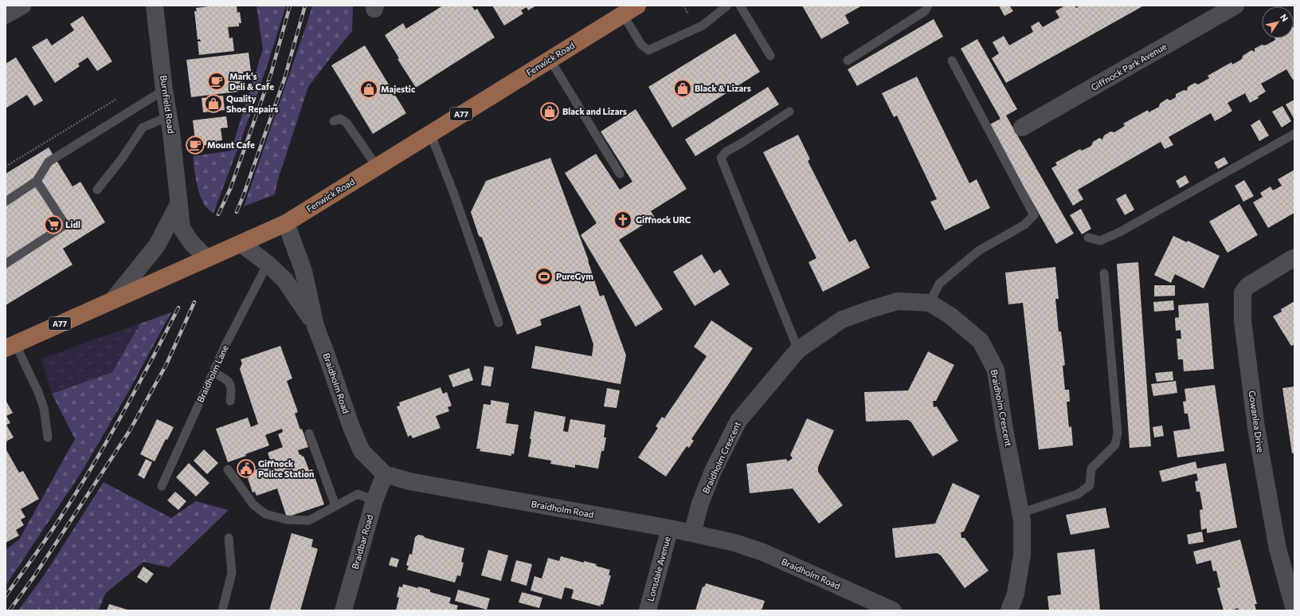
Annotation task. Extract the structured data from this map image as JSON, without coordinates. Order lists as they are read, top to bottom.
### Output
{
  "streets": {
    "main road": ["Fenwick Road", "A77"],
    "street": [
      "Giffnock Park Avenue",
      "Burnfield Road",
      "Braidholm Road",
      "Braidholm Crescent",
      "Gowanlea Drive",
      "Braidbar Road",
      "Lonsdale Avenue"
    ],
    "lane": ["Braidholm Lane"]
  },
  "crossings": [
    ["Fenwick Road", "Burnfield Road"],
    ["Fenwick Road", "Braidholm Road"],
    ["Braidholm Lane", "Braidholm Road"],
    ["Braidholm Road", "Braidholm Crescent"],
    ["Braidholm Road", "Braidbar Road"],
    ["Braidholm Road", "Lonsdale Avenue"]
  ],
  "places": {
    "cafe": ["Mark's Deli & Cafe", "Mount Cafe"],
    "shop": [
      "Black & Lizars",
      "Majestic",
      "Quality Shoe Repairs",
      "Black and Lizars"
    ],
    "church": ["Giffnock URC"],
    "supermarket": ["Lidl"],
    "sports": ["PureGym"],
    "public building": ["Giffnock Police Station"]
  },
  "north": "top right"
}
